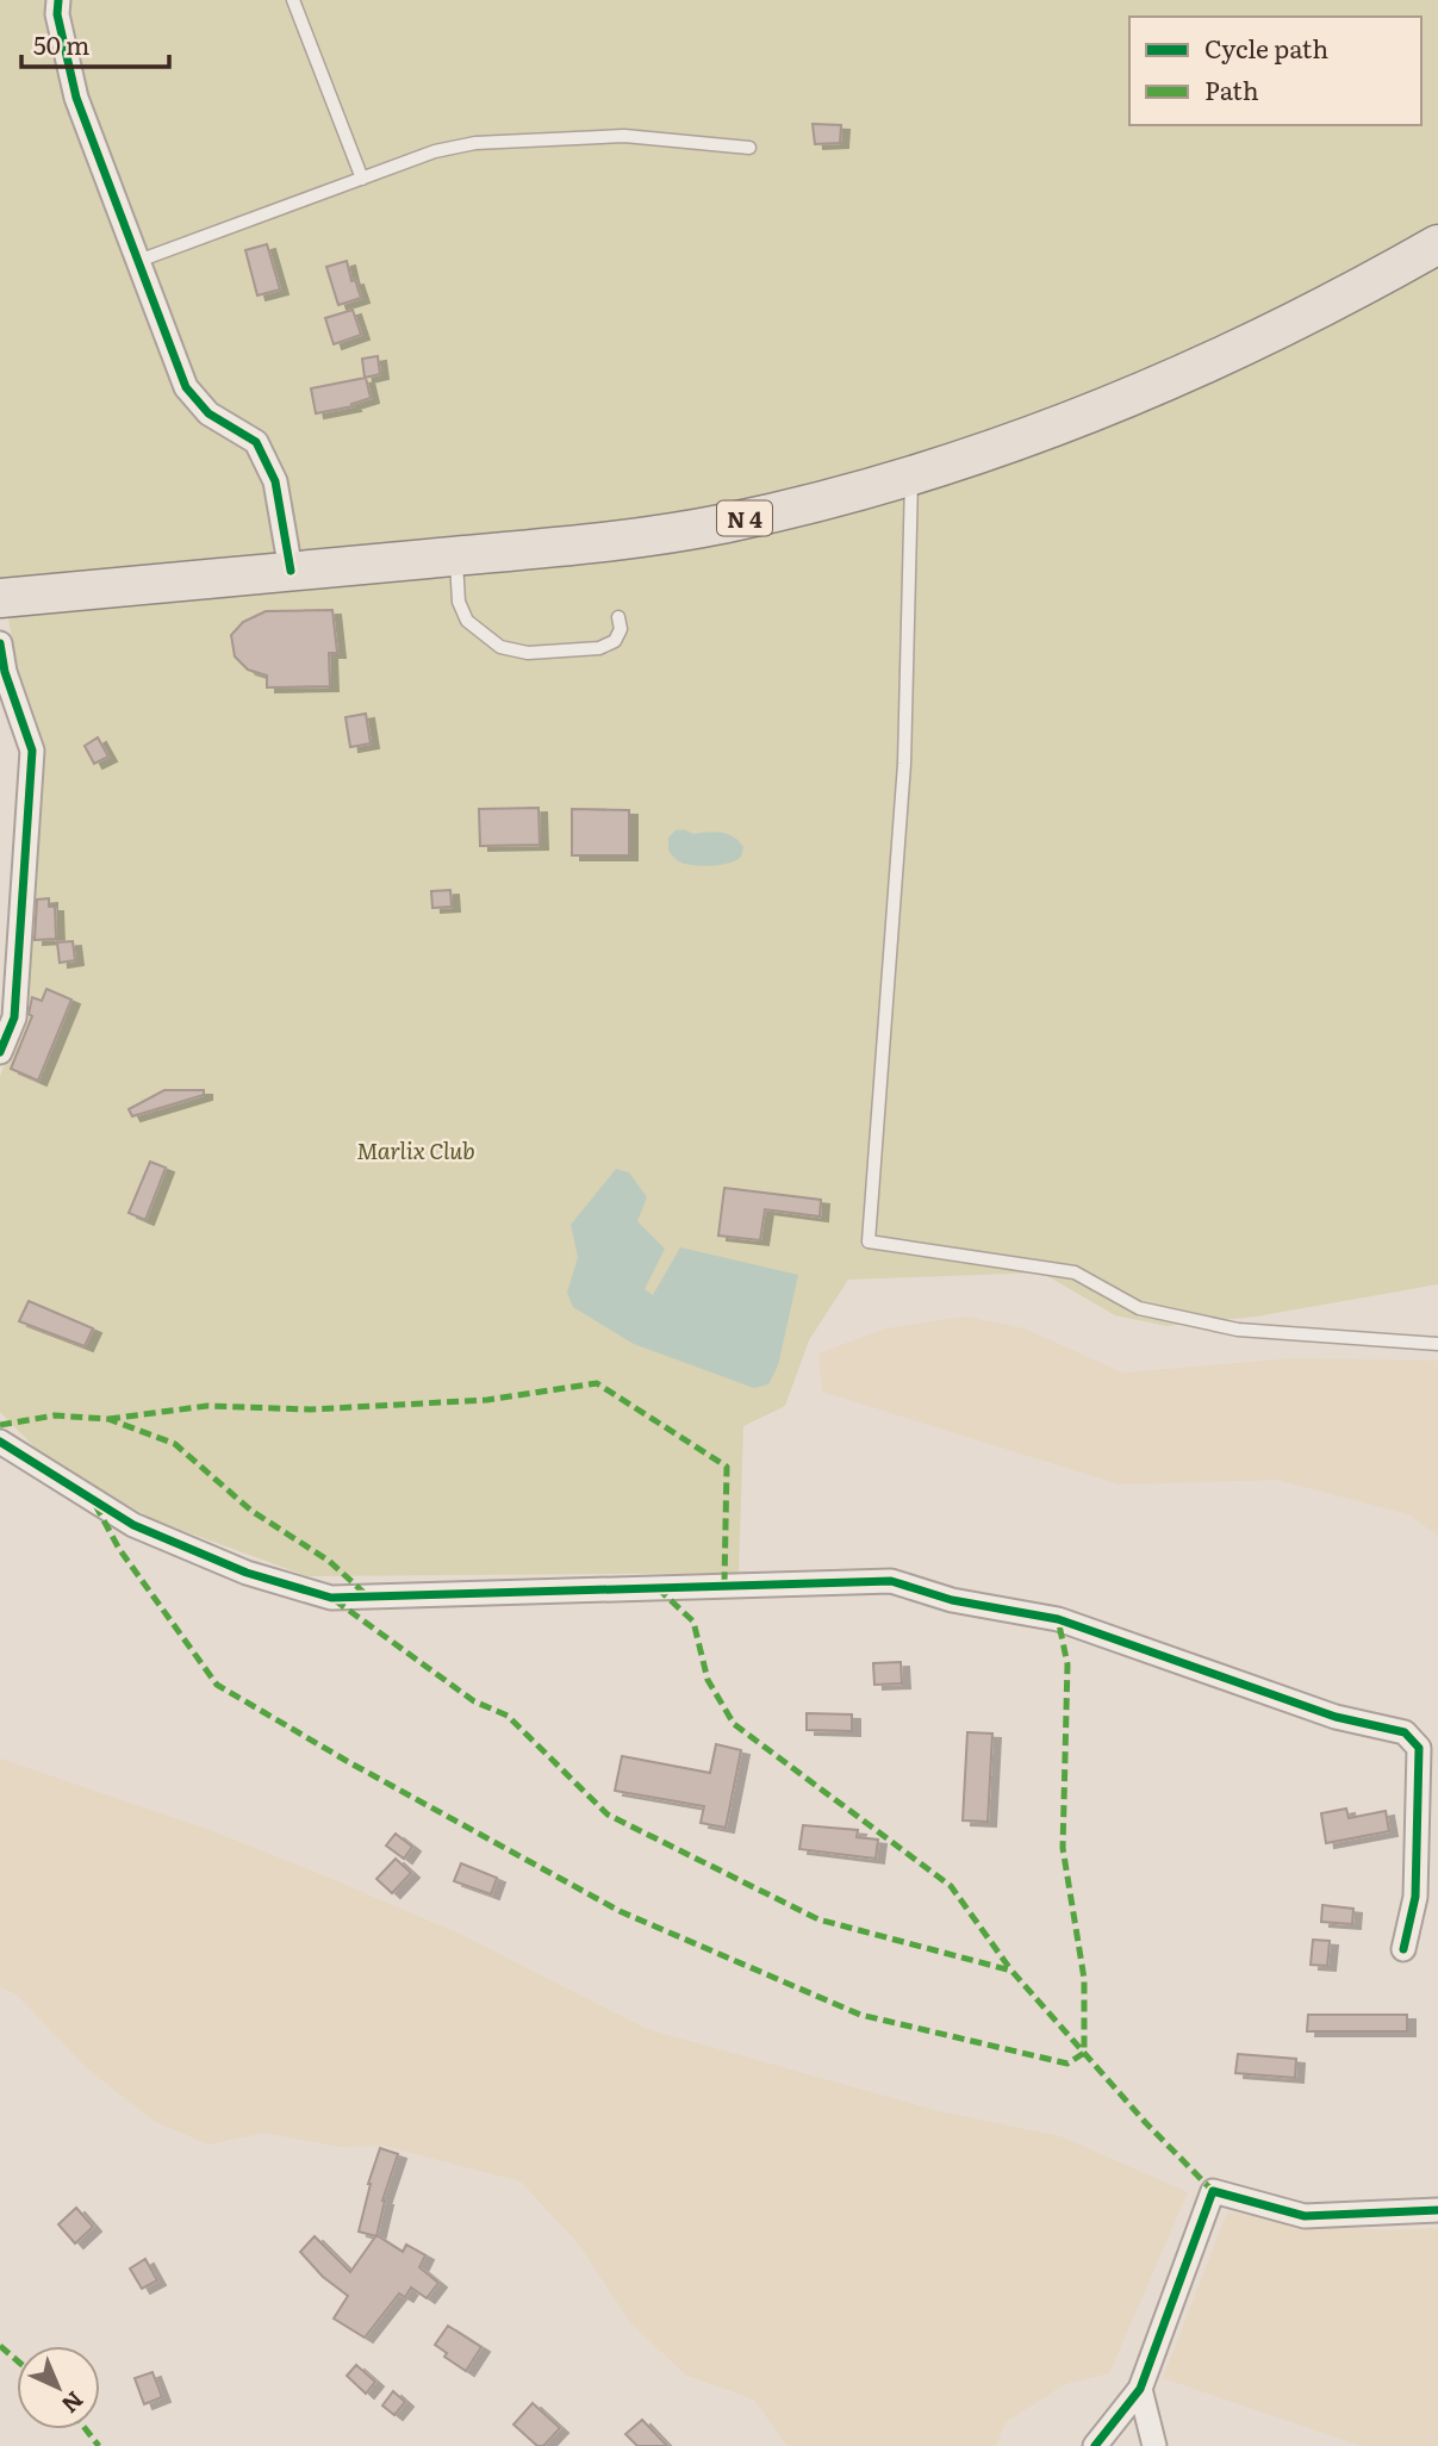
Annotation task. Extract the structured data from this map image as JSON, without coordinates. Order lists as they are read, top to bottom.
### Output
{
  "streets": {
    "main road": ["N 4"]
  },
  "parks": ["Marlix Club"],
  "legend": ["Cycle path", "Path"],
  "scale_bar": "50 m",
  "north": "bottom right"
}
